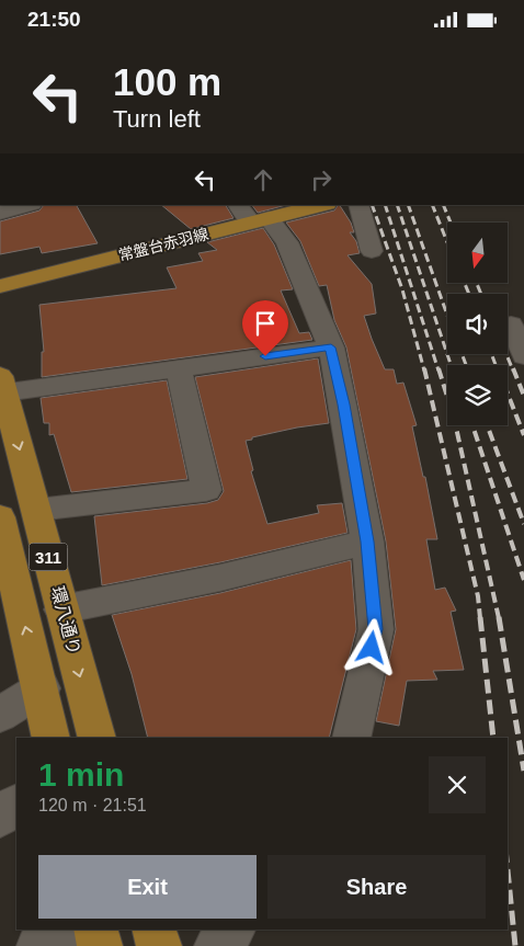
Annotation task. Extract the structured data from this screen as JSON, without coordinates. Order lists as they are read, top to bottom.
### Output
{
  "streets": {
    "main road": ["常盤台赤羽線", "311", "環八通り"]
  },
  "north": "bottom",
  "page": {
    "status": "21:50",
    "turn": ["100 m", "Turn left"],
    "heading": ["1 min", "120 m · 21:51"],
    "buttons": ["Exit", "Share"]
  }
}
